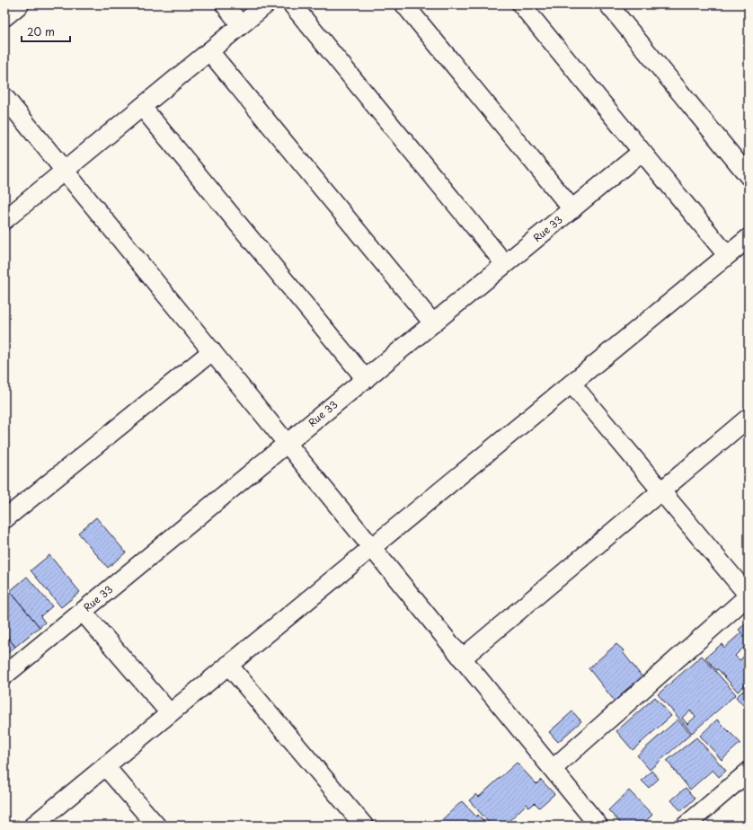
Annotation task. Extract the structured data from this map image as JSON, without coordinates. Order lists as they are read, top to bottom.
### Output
{
  "streets": {
    "street": ["Rue 33"]
  },
  "scale_bar": "20 m"
}
